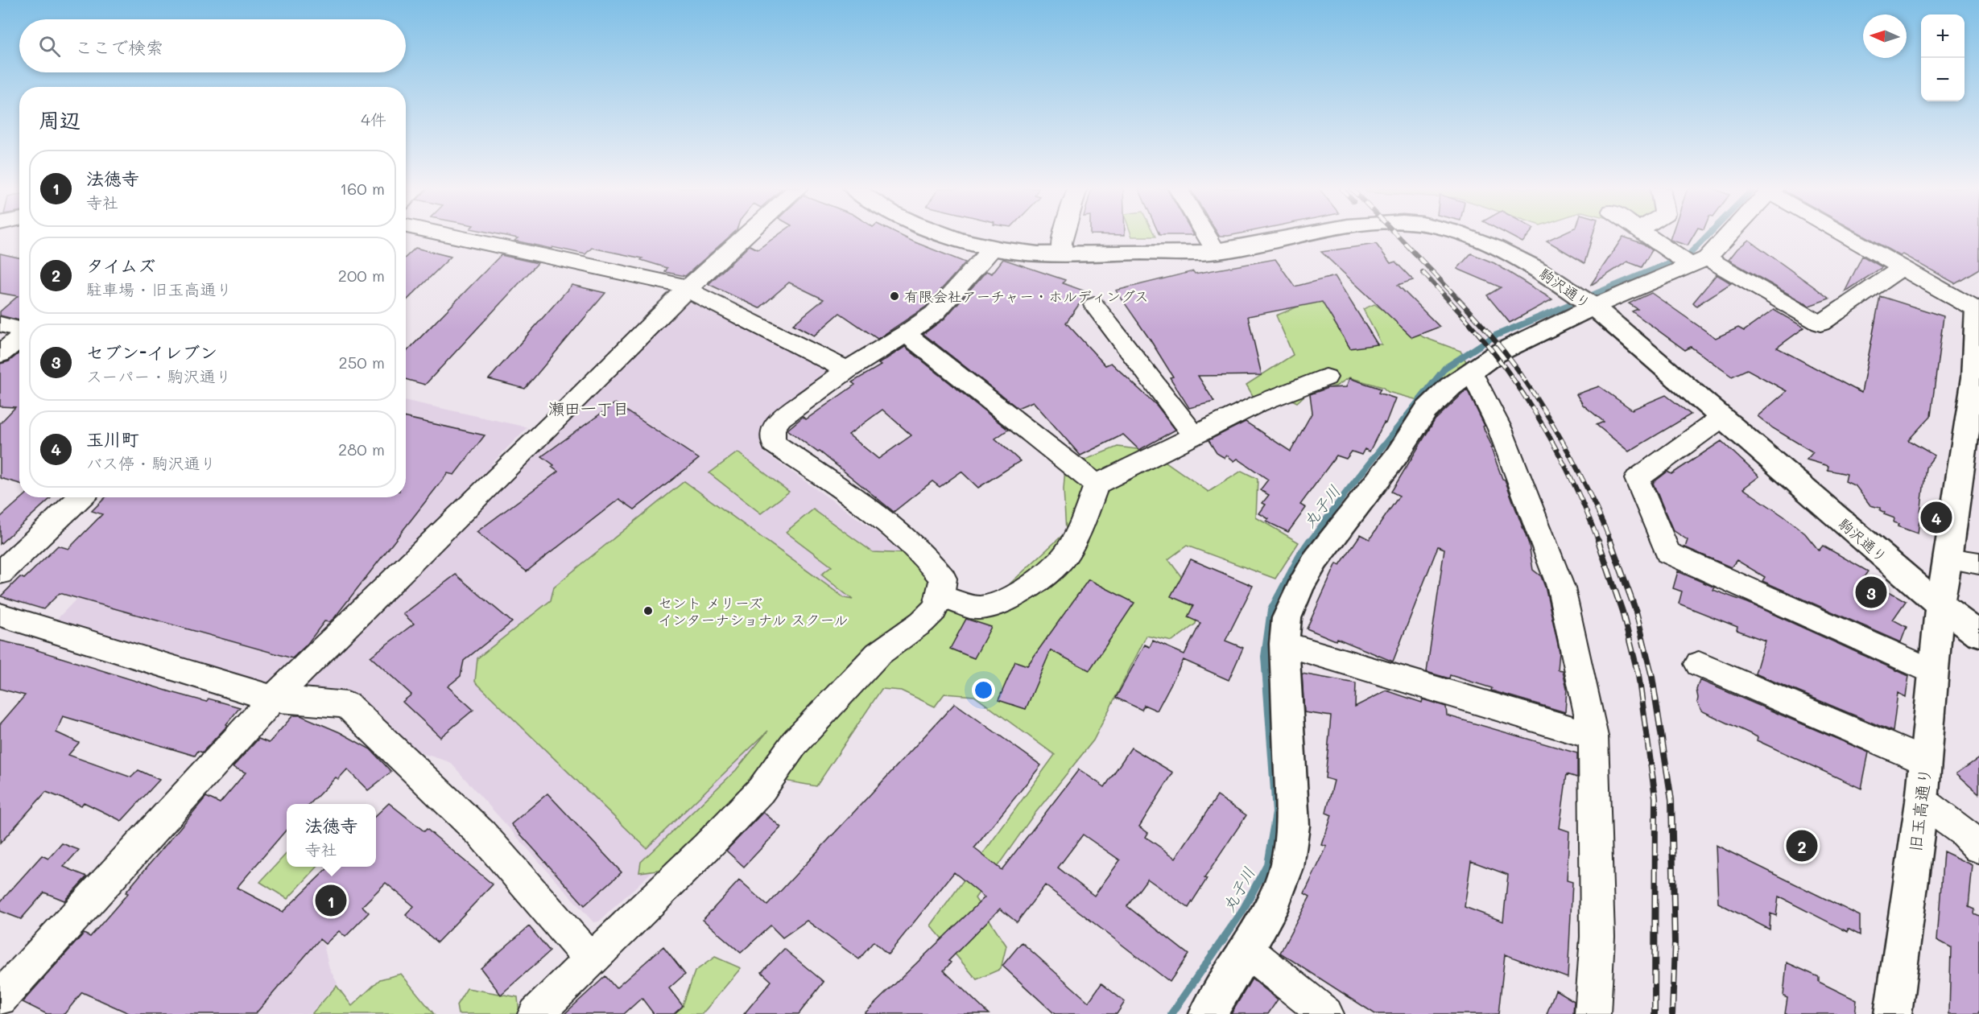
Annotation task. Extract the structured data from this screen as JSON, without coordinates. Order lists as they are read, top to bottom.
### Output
{
  "streets": {
    "street": ["駒沢通り", "旧玉高通り"]
  },
  "crossings": [
    ["駒沢通り", "旧玉高通り"]
  ],
  "districts": ["瀬田一丁目"],
  "water": ["丸子川"],
  "places": ["有限会社アーチャー・ホルディングス", "セント メリーズ インターナショナル スクール"],
  "north": "left",
  "page": {
    "map_buttons": ["+", "−"],
    "search": "ここで検索",
    "heading": ["周辺", "4件"],
    "list": [
      {
        "mark": "1",
        "name": "法徳寺",
        "note": "寺社",
        "value": "160 m"
      },
      {
        "mark": "2",
        "name": "タイムズ",
        "note": "駐車場 · 旧玉高通り",
        "value": "200 m"
      },
      {
        "mark": "3",
        "name": "セブン-イレブン",
        "note": "スーパー · 駒沢通り",
        "value": "250 m"
      },
      {
        "mark": "4",
        "name": "玉川町",
        "note": "バス停 · 駒沢通り",
        "value": "280 m"
      }
    ],
    "pins": [
      "4",
      "3",
      "2",
      "1"
    ],
    "popup": ["法徳寺", "寺社"]
  }
}
